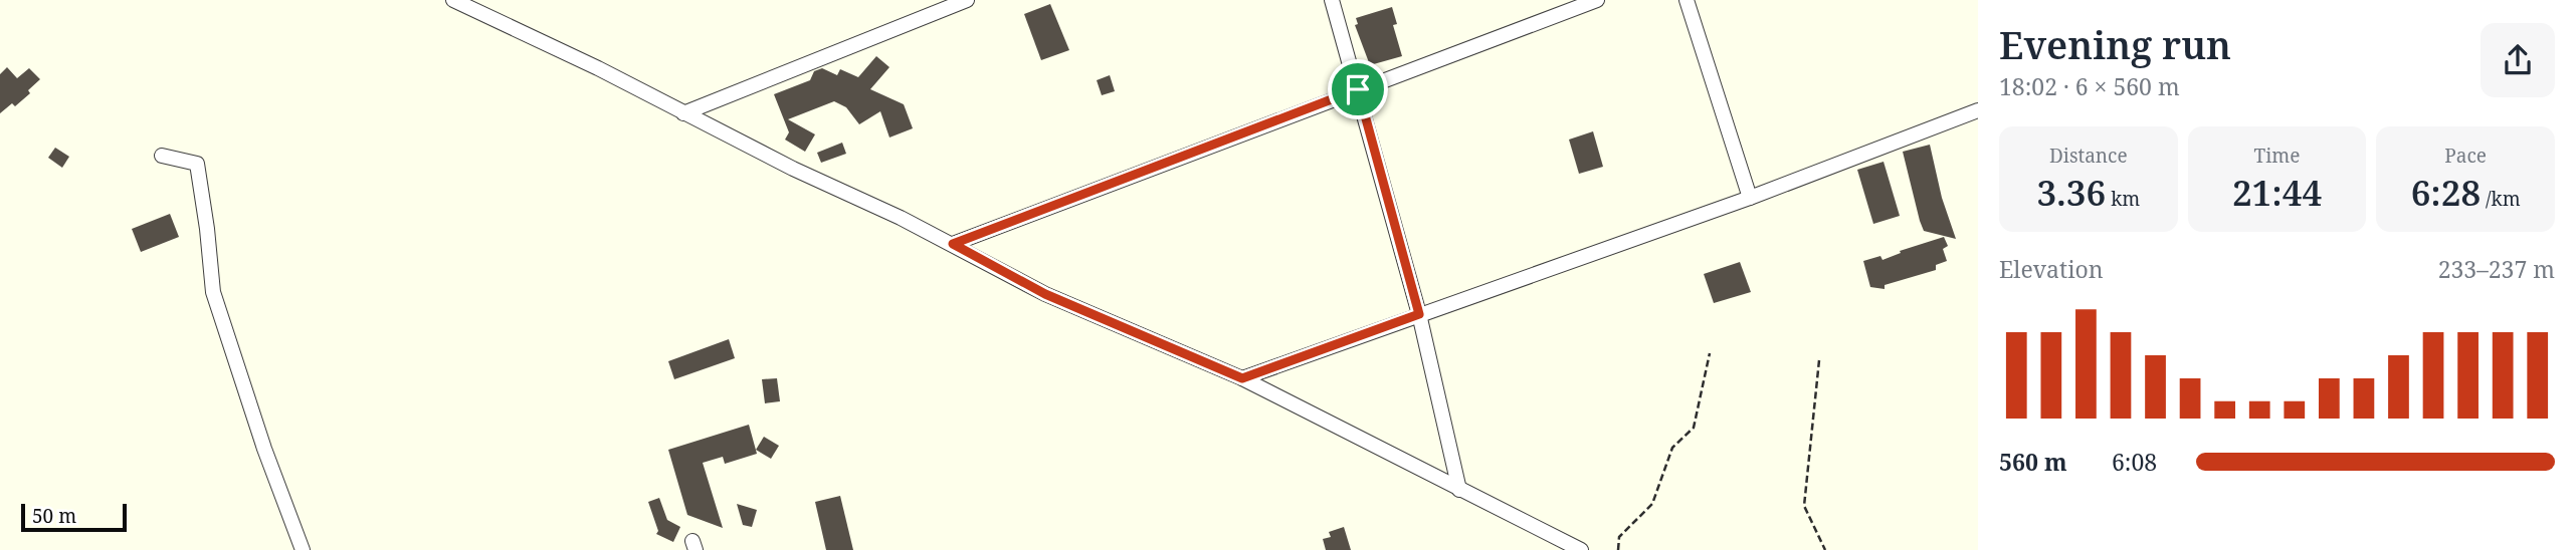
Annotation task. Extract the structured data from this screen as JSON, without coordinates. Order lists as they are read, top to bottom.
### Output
{
  "scale_bar": "50 m",
  "page": {
    "heading": ["Evening run", "18:02 · 6 × 560 m"],
    "stats": [
      ["Distance", "3.36 km"],
      ["Time", "21:44"],
      ["Pace", "6:28 /km"]
    ],
    "chart": ["Elevation", "233–237 m"],
    "list": [
      {
        "name": "560 m",
        "note": "6:08"
      }
    ],
    "scale": "50 m"
  }
}
